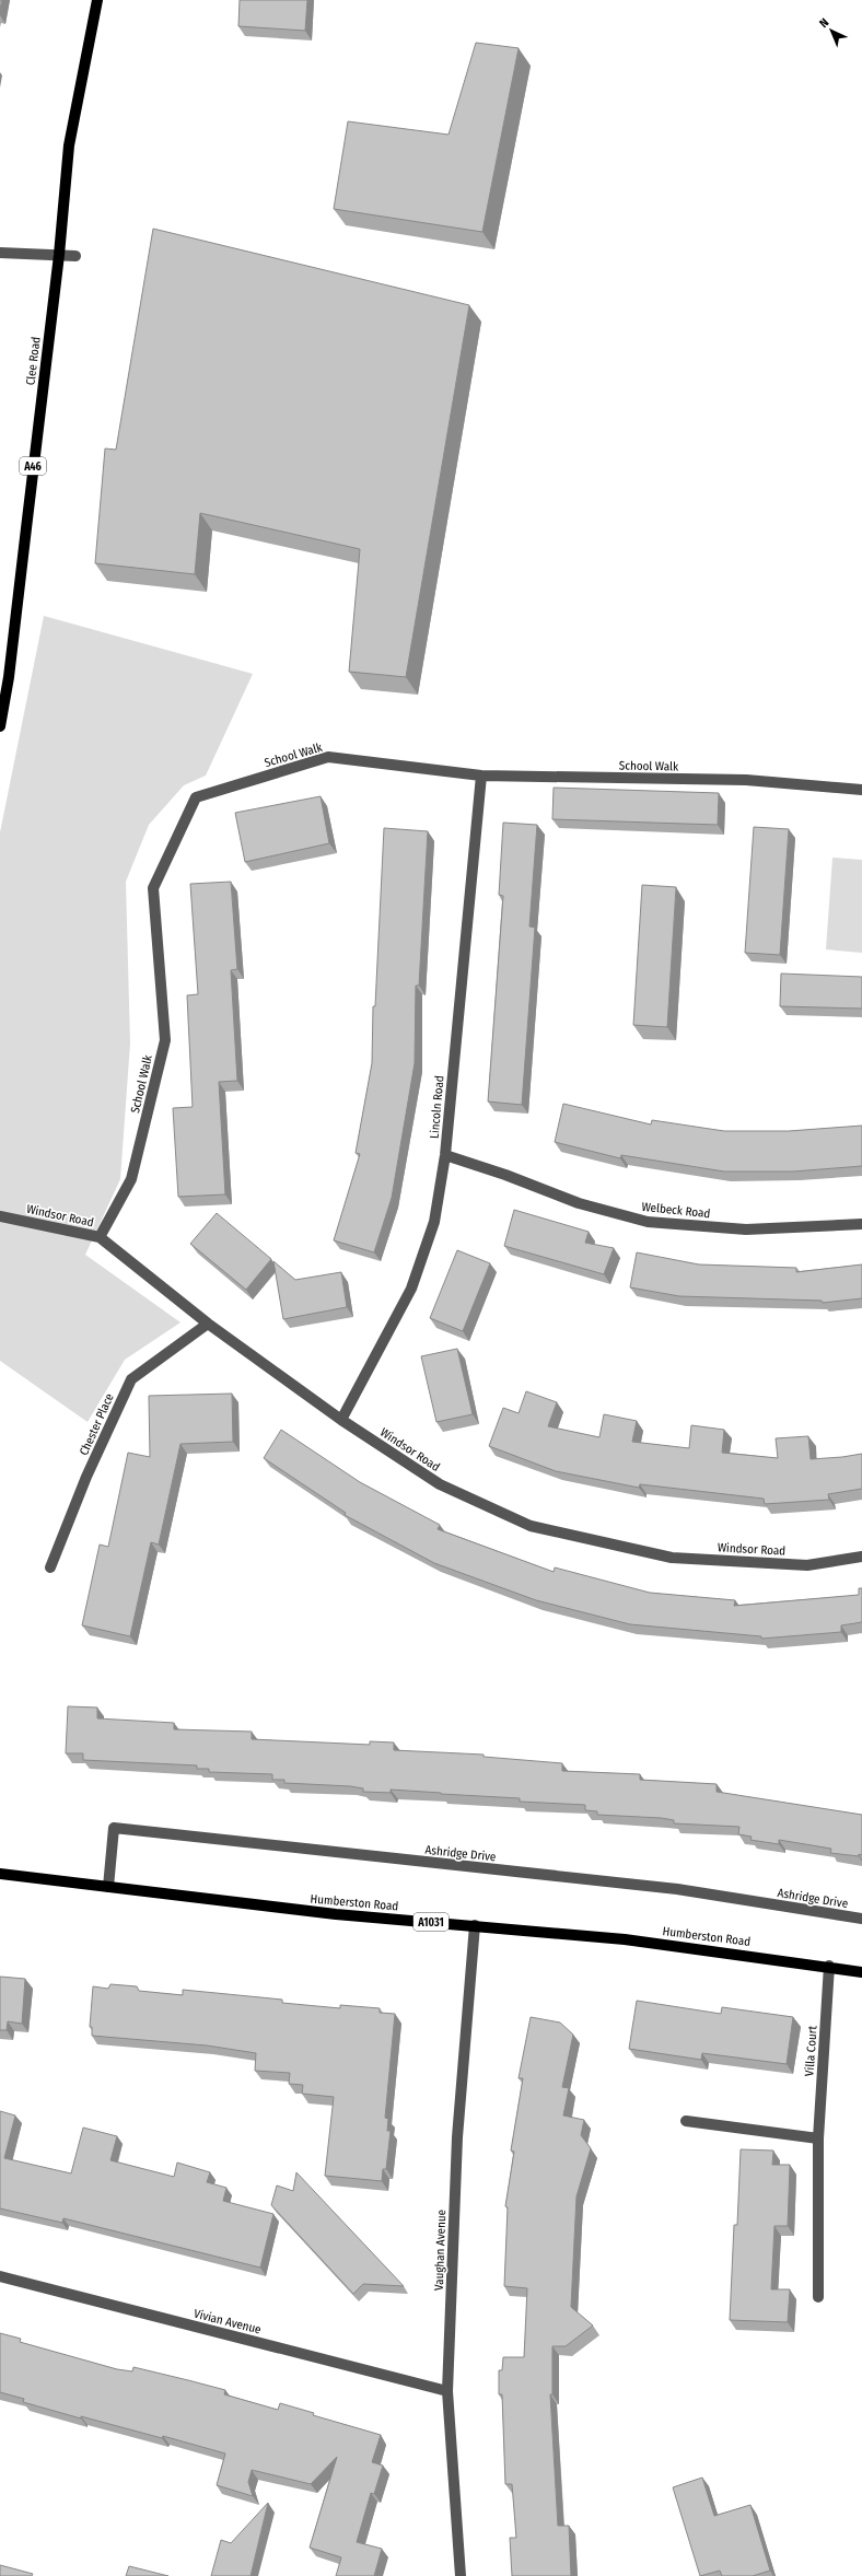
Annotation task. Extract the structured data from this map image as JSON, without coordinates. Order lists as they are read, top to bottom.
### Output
{
  "streets": {
    "main road": [
      "Clee Road",
      "A46",
      "Humberston Road",
      "A1031"
    ],
    "street": [
      "School Walk",
      "Lincoln Road",
      "Welbeck Road",
      "Windsor Road",
      "Chester Place",
      "Ashridge Drive",
      "Villa Court",
      "Vaughan Avenue",
      "Vivian Avenue"
    ]
  },
  "crossings": [
    ["School Walk", "Lincoln Road"],
    ["School Walk", "Windsor Road"],
    ["Lincoln Road", "Welbeck Road"],
    ["Lincoln Road", "Windsor Road"],
    ["Windsor Road", "Chester Place"],
    ["Ashridge Drive", "Humberston Road"],
    ["Humberston Road", "Villa Court"],
    ["Humberston Road", "Vaughan Avenue"],
    ["Vaughan Avenue", "Vivian Avenue"]
  ],
  "north": "top left"
}
